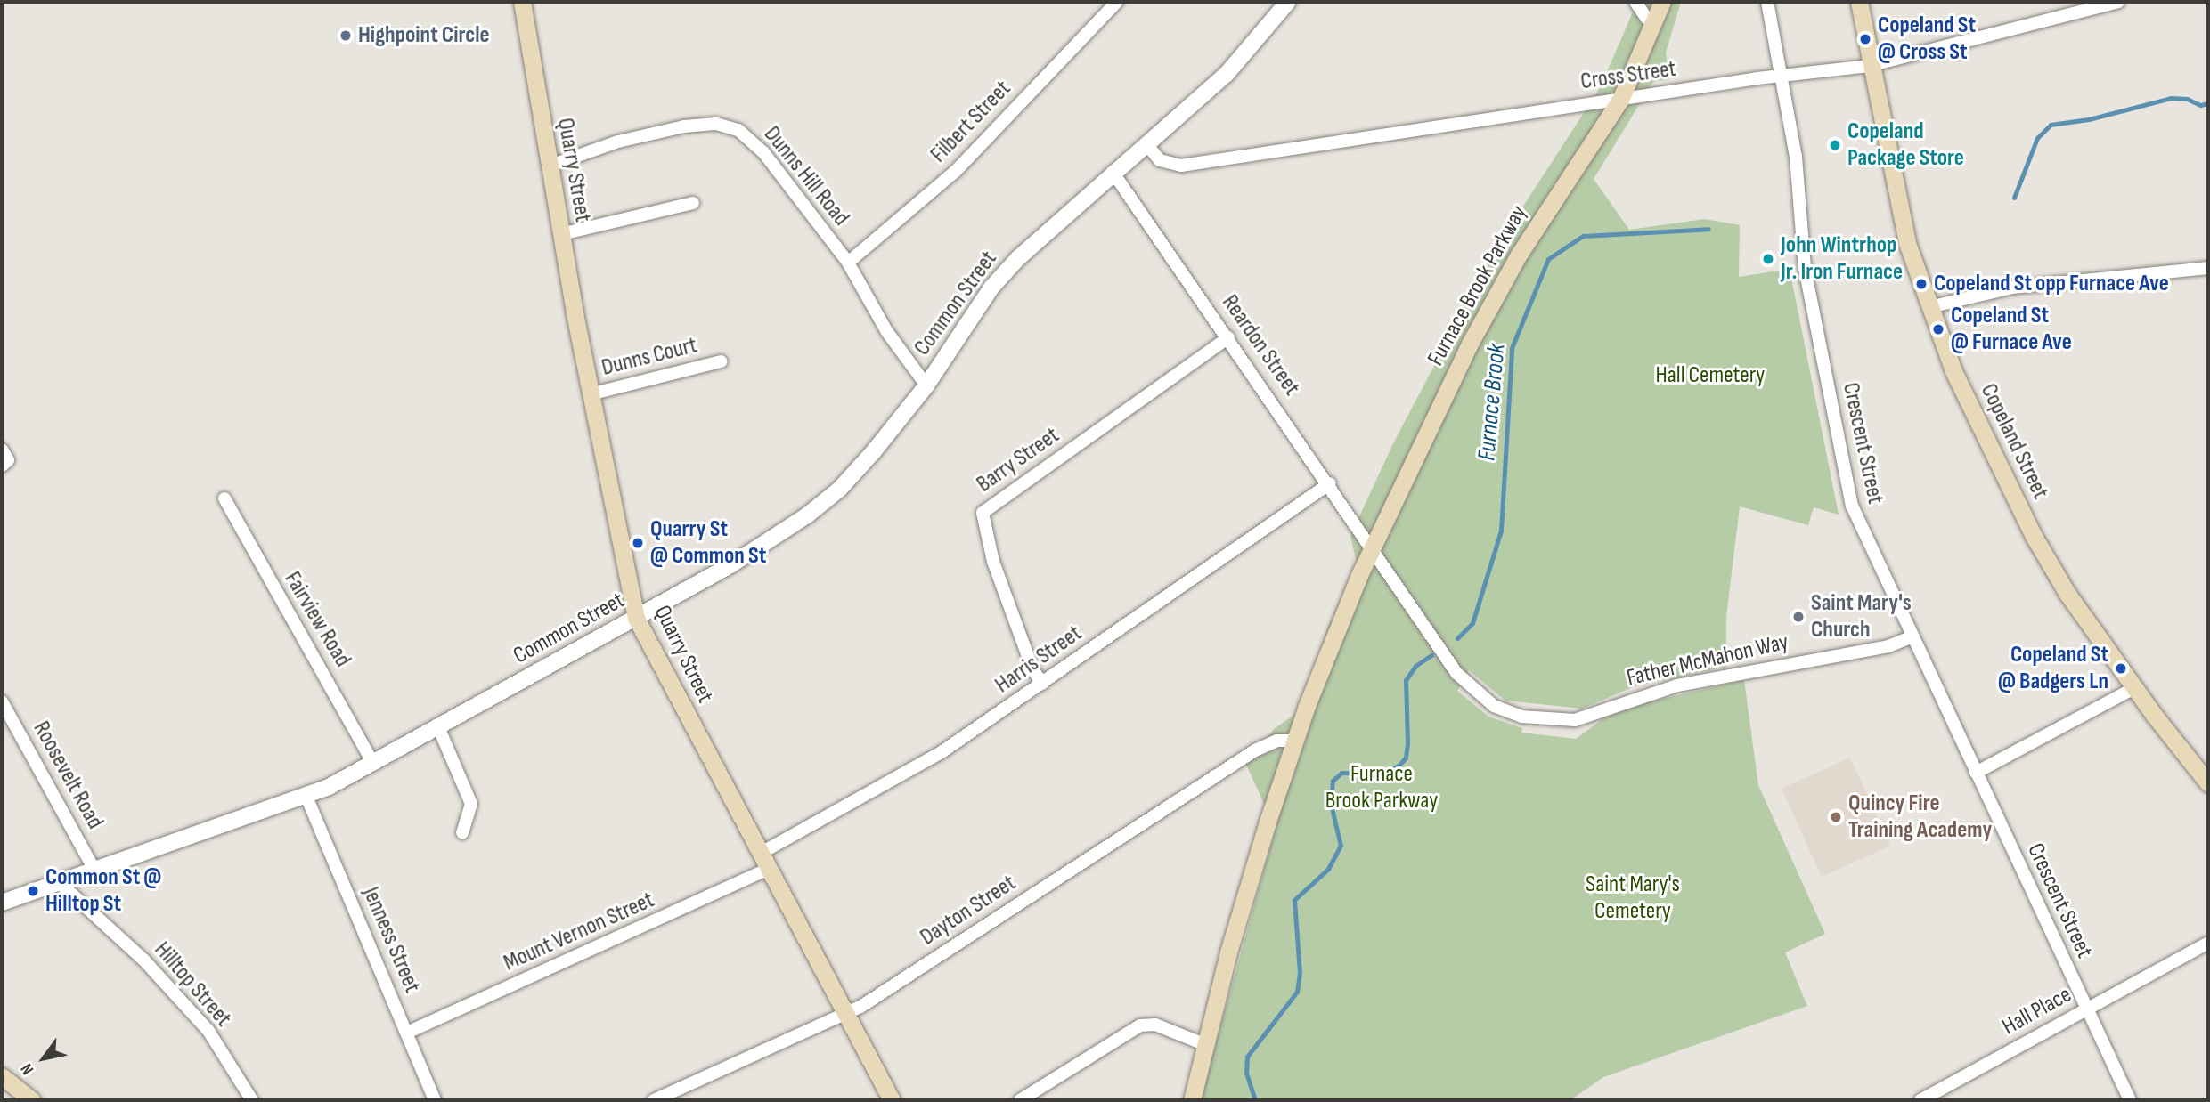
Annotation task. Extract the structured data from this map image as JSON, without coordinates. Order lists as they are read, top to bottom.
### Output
{
  "streets": {
    "main road": ["Quarry Street", "Furnace Brook Parkway", "Copeland Street"],
    "street": [
      "Cross Street",
      "Filbert Street",
      "Dunns Hill Road",
      "Common Street",
      "Reardon Street",
      "Dunns Court",
      "Crescent Street",
      "Barry Street",
      "Fairview Road",
      "Harris Street",
      "Father McMahon Way",
      "Roosevelt Road",
      "Dayton Street",
      "Mount Vernon Street",
      "Jenness Street",
      "Hilltop Street",
      "Hall Place"
    ]
  },
  "crossings": [
    ["Cross Street", "Furnace Brook Parkway"],
    ["Cross Street", "Common Street"],
    ["Cross Street", "Copeland Street"],
    ["Cross Street", "Crescent Street"],
    ["Filbert Street", "Dunns Hill Road"],
    ["Quarry Street", "Dunns Hill Road"],
    ["Quarry Street", "Common Street"],
    ["Quarry Street", "Dunns Court"],
    ["Quarry Street", "Harris Street"],
    ["Quarry Street", "Dayton Street"],
    ["Quarry Street", "Mount Vernon Street"],
    ["Dunns Hill Road", "Common Street"],
    ["Furnace Brook Parkway", "Reardon Street"],
    ["Furnace Brook Parkway", "Father McMahon Way"],
    ["Furnace Brook Parkway", "Dayton Street"],
    ["Common Street", "Reardon Street"],
    ["Common Street", "Fairview Road"],
    ["Common Street", "Roosevelt Road"],
    ["Common Street", "Jenness Street"],
    ["Common Street", "Hilltop Street"],
    ["Reardon Street", "Barry Street"],
    ["Reardon Street", "Harris Street"],
    ["Reardon Street", "Father McMahon Way"],
    ["Crescent Street", "Father McMahon Way"],
    ["Crescent Street", "Hall Place"],
    ["Barry Street", "Harris Street"],
    ["Harris Street", "Mount Vernon Street"],
    ["Mount Vernon Street", "Jenness Street"]
  ],
  "water": ["Furnace Brook"],
  "parks": ["Hall Cemetery", "Furnace Brook Parkway", "Saint Mary's Cemetery"],
  "places": [
    "Highpoint Circle",
    "Copeland St @ Cross St",
    "Copeland Package Store",
    "John Wintrhop Jr. Iron Furnace",
    "Copeland St opp Furnace Ave",
    "Copeland St @ Furnace Ave",
    "Quarry St @ Common St",
    "Saint Mary's Church",
    "Copeland St @ Badgers Ln",
    "Quincy Fire Training Academy",
    "Common St @ Hilltop St"
  ],
  "north": "bottom left"
}
